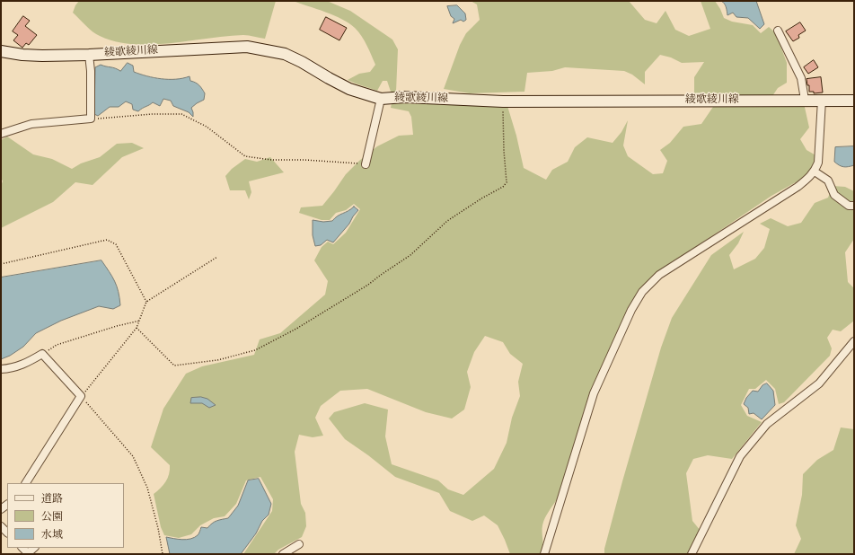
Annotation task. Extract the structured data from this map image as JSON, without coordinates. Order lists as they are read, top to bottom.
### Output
{
  "streets": {
    "main road": ["綾歌綾川線"]
  },
  "legend": ["道路", "公園", "水域"]
}
